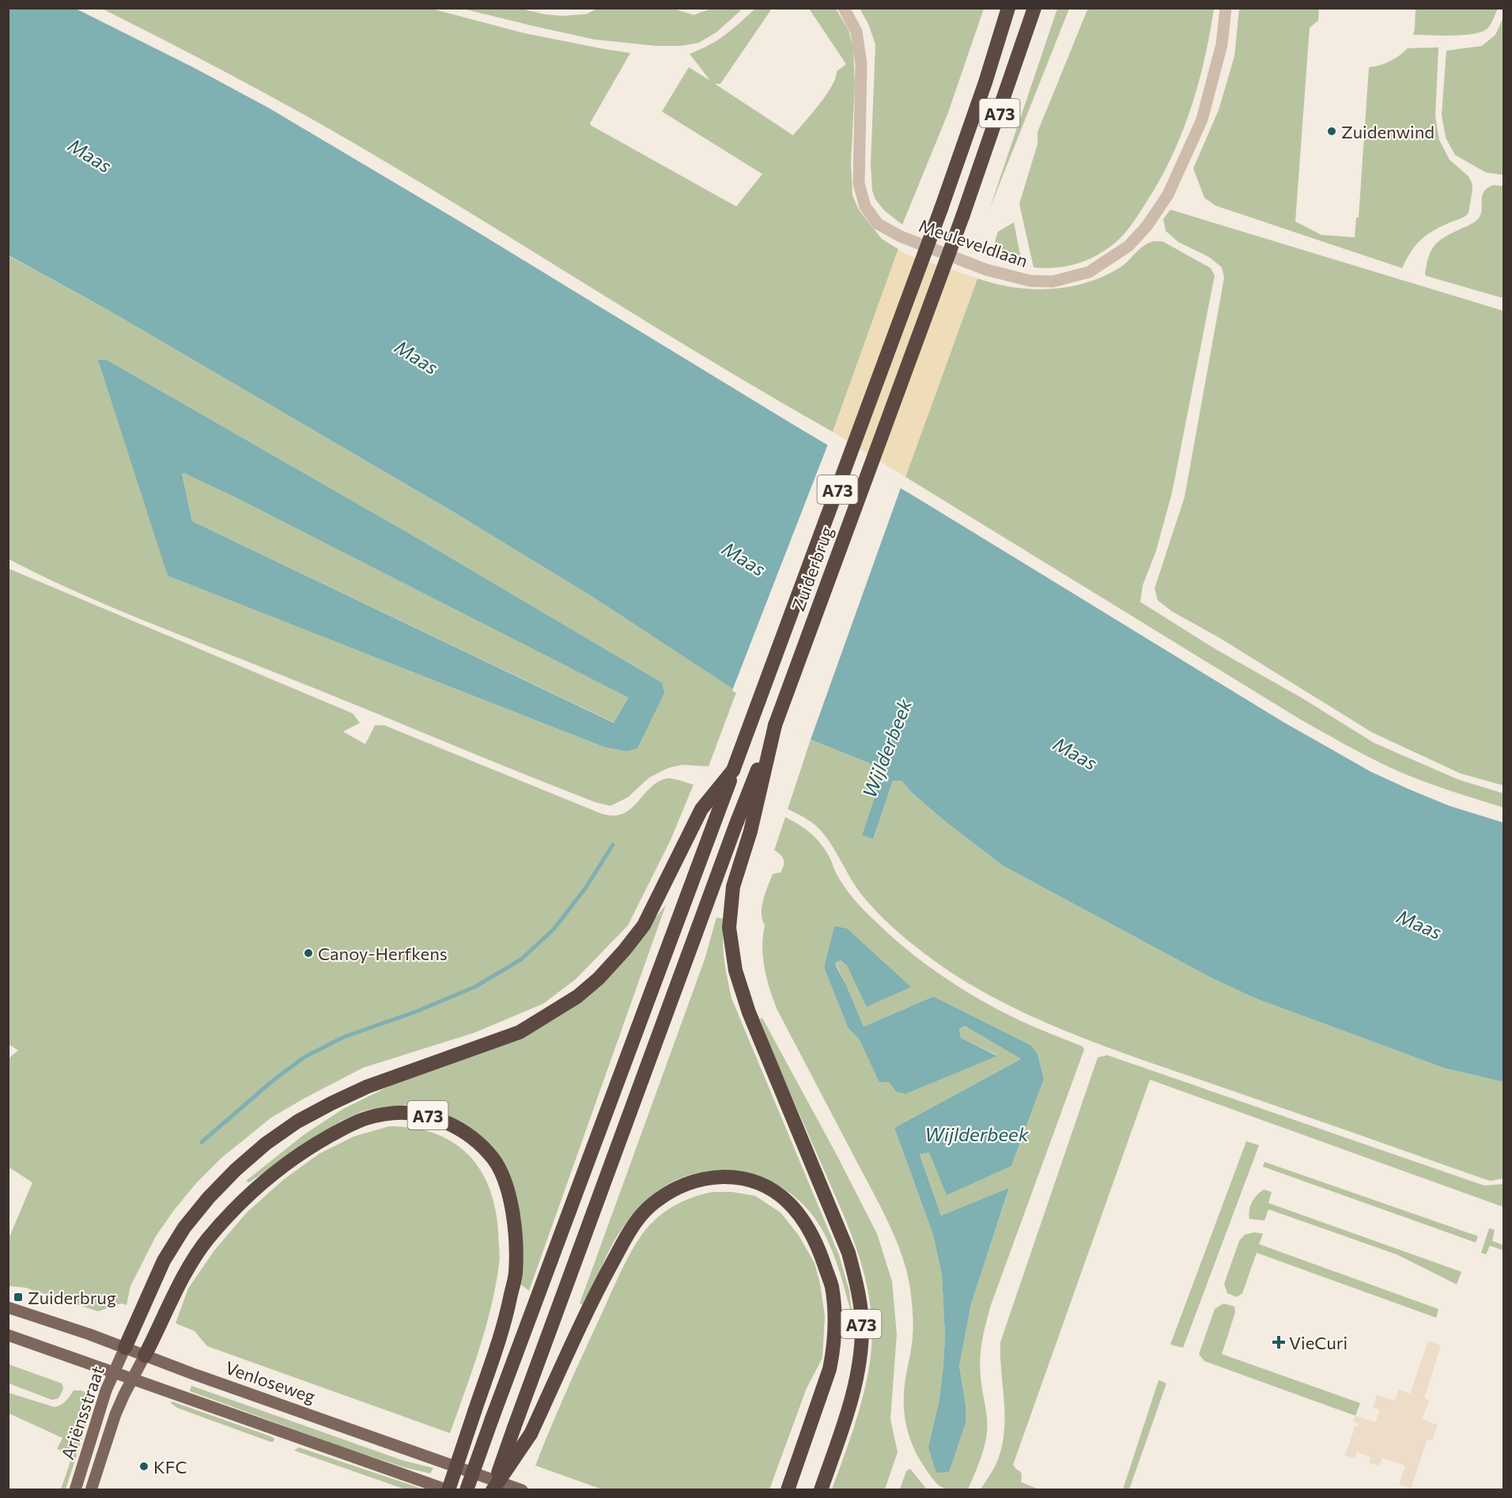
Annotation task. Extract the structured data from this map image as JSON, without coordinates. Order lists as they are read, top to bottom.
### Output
{
  "streets": {
    "highway": ["A73", "Zuiderbrug"],
    "main road": ["Venloseweg", "Ariënsstraat"],
    "street": ["Meuleveldlaan"]
  },
  "crossings": [
    ["A73", "Zuiderbrug"],
    ["A73", "Venloseweg"],
    ["A73", "Ariënsstraat"],
    ["Venloseweg", "Ariënsstraat"]
  ],
  "water": ["Maas", "Wijlderbeek"],
  "places": {
    "other": ["Zuidenwind", "Canoy-Herfkens", "KFC"],
    "transit": ["Zuiderbrug"],
    "health": ["VieCuri"]
  }
}
